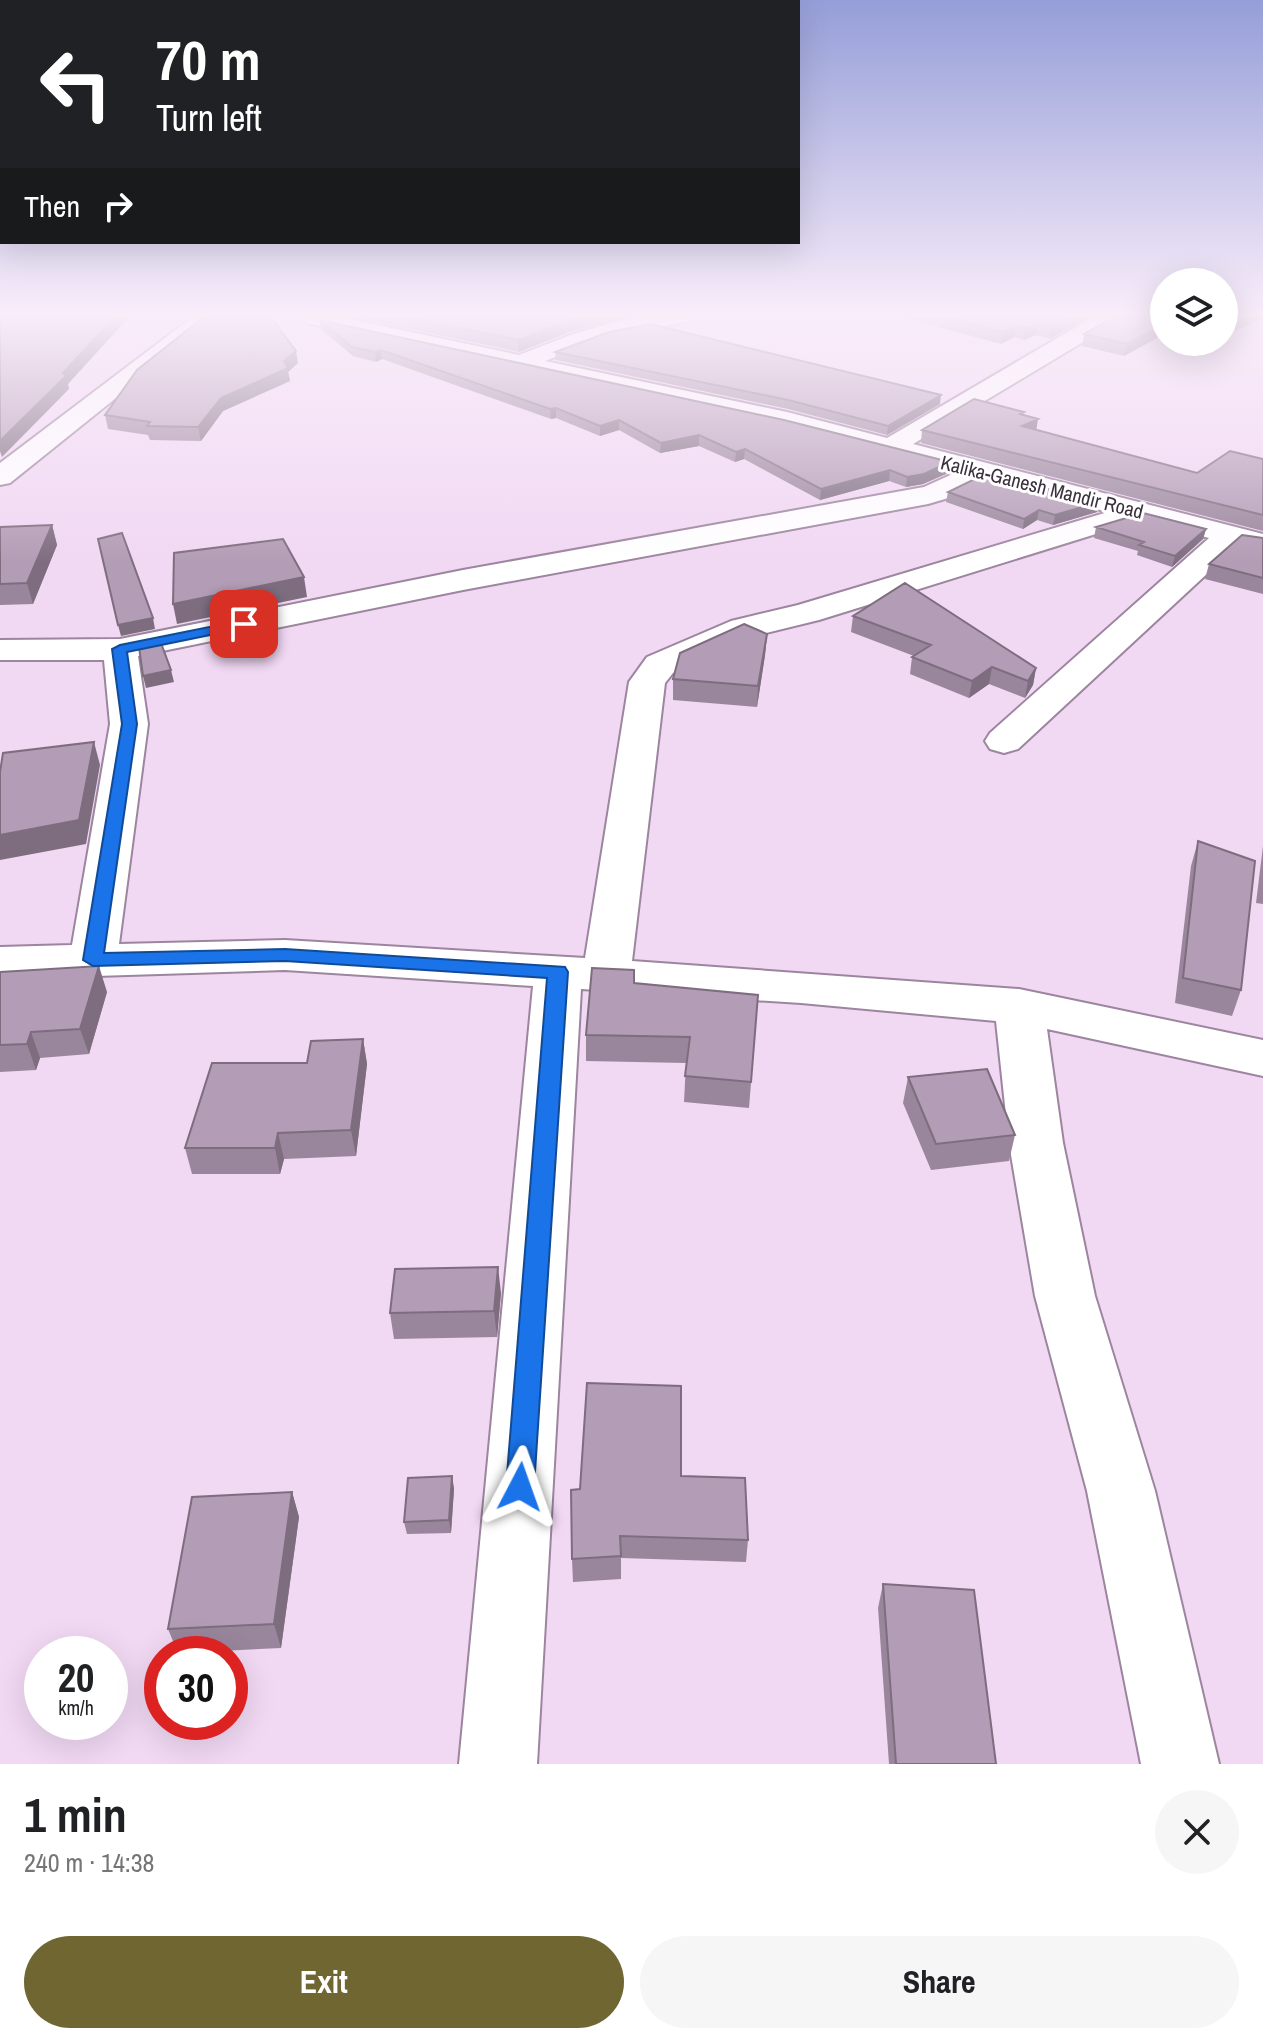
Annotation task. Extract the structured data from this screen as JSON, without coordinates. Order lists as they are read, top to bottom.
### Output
{
  "streets": {
    "street": ["Kalika-Ganesh Mandir Road"]
  },
  "page": {
    "turn": ["70 m", "Turn left"],
    "then": "Then",
    "speed": "20 km/h",
    "limit": "30",
    "heading": ["1 min", "240 m · 14:38"],
    "buttons": ["Exit", "Share"]
  }
}
